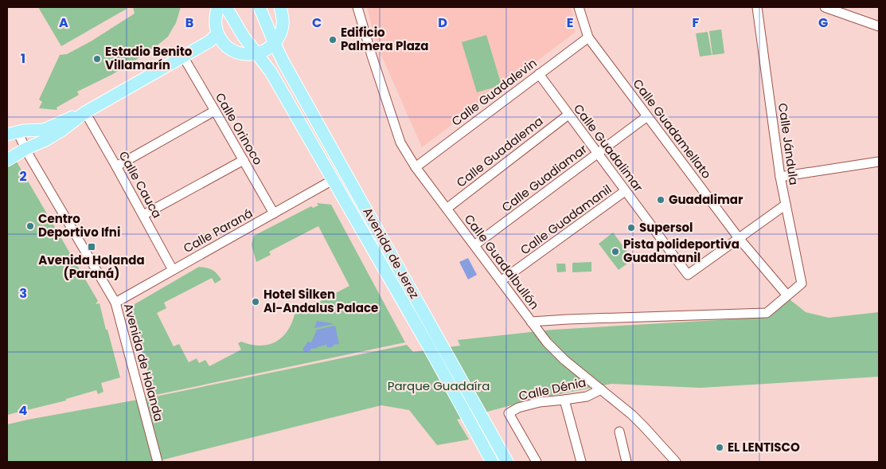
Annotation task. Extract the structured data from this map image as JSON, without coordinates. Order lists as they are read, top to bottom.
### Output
{
  "streets": {
    "main road": ["Avenida de Jerez"],
    "street": [
      "Calle Guadalevin",
      "Calle Orinoco",
      "Calle Guadamellato",
      "Calle Jándula",
      "Calle Guadalimar",
      "Calle Guadalema",
      "Calle Guadiamar",
      "Calle Cauca",
      "Calle Guadamanil",
      "Calle Paraná",
      "Calle Guadalbullón",
      "Avenida de Holanda",
      "Calle Dénia"
    ]
  },
  "crossings": [
    ["Calle Guadalevin", "Calle Guadamellato"],
    ["Calle Guadalevin", "Calle Guadalimar"],
    ["Calle Guadalevin", "Calle Guadalbullón"],
    ["Calle Orinoco", "Calle Paraná"],
    ["Calle Guadamellato", "Calle Guadalimar"],
    ["Calle Guadamellato", "Calle Guadiamar"],
    ["Calle Guadamellato", "Calle Guadalbullón"],
    ["Calle Jándula", "Calle Guadalbullón"],
    ["Calle Guadalimar", "Calle Guadalema"],
    ["Calle Guadalimar", "Calle Guadiamar"],
    ["Calle Guadalimar", "Calle Guadamanil"],
    ["Calle Guadalema", "Calle Guadalbullón"],
    ["Calle Guadiamar", "Calle Guadalbullón"],
    ["Calle Cauca", "Calle Paraná"],
    ["Calle Guadamanil", "Calle Guadalbullón"],
    ["Calle Paraná", "Avenida de Jerez"],
    ["Calle Paraná", "Avenida de Holanda"]
  ],
  "parks": ["Parque Guadaíra"],
  "places": {
    "other": [
      "Edificio Palmera Plaza",
      "Estadio Benito Villamarín",
      "Guadalimar",
      "Centro Deportivo Ifni",
      "Supersol",
      "Pista polideportiva Guadamanil",
      "Hotel Silken Al-Andalus Palace",
      "EL LENTISCO"
    ],
    "transit": ["Avenida Holanda (Paraná)"]
  },
  "grid": {
    "columns": [
      "A",
      "B",
      "C",
      "D",
      "E",
      "F",
      "G"
    ],
    "rows": [
      "1",
      "2",
      "3",
      "4"
    ]
  }
}
